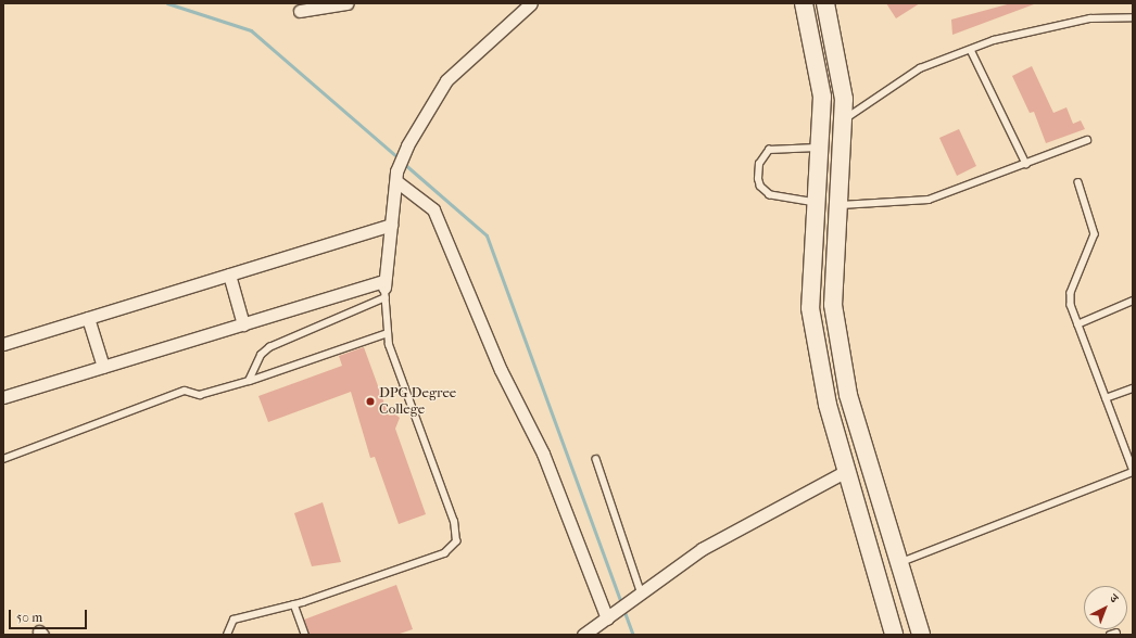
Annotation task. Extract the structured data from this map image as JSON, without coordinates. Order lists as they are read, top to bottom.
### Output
{
  "places": ["DPG Degree College"],
  "scale_bar": "50 m",
  "north": "top right"
}
